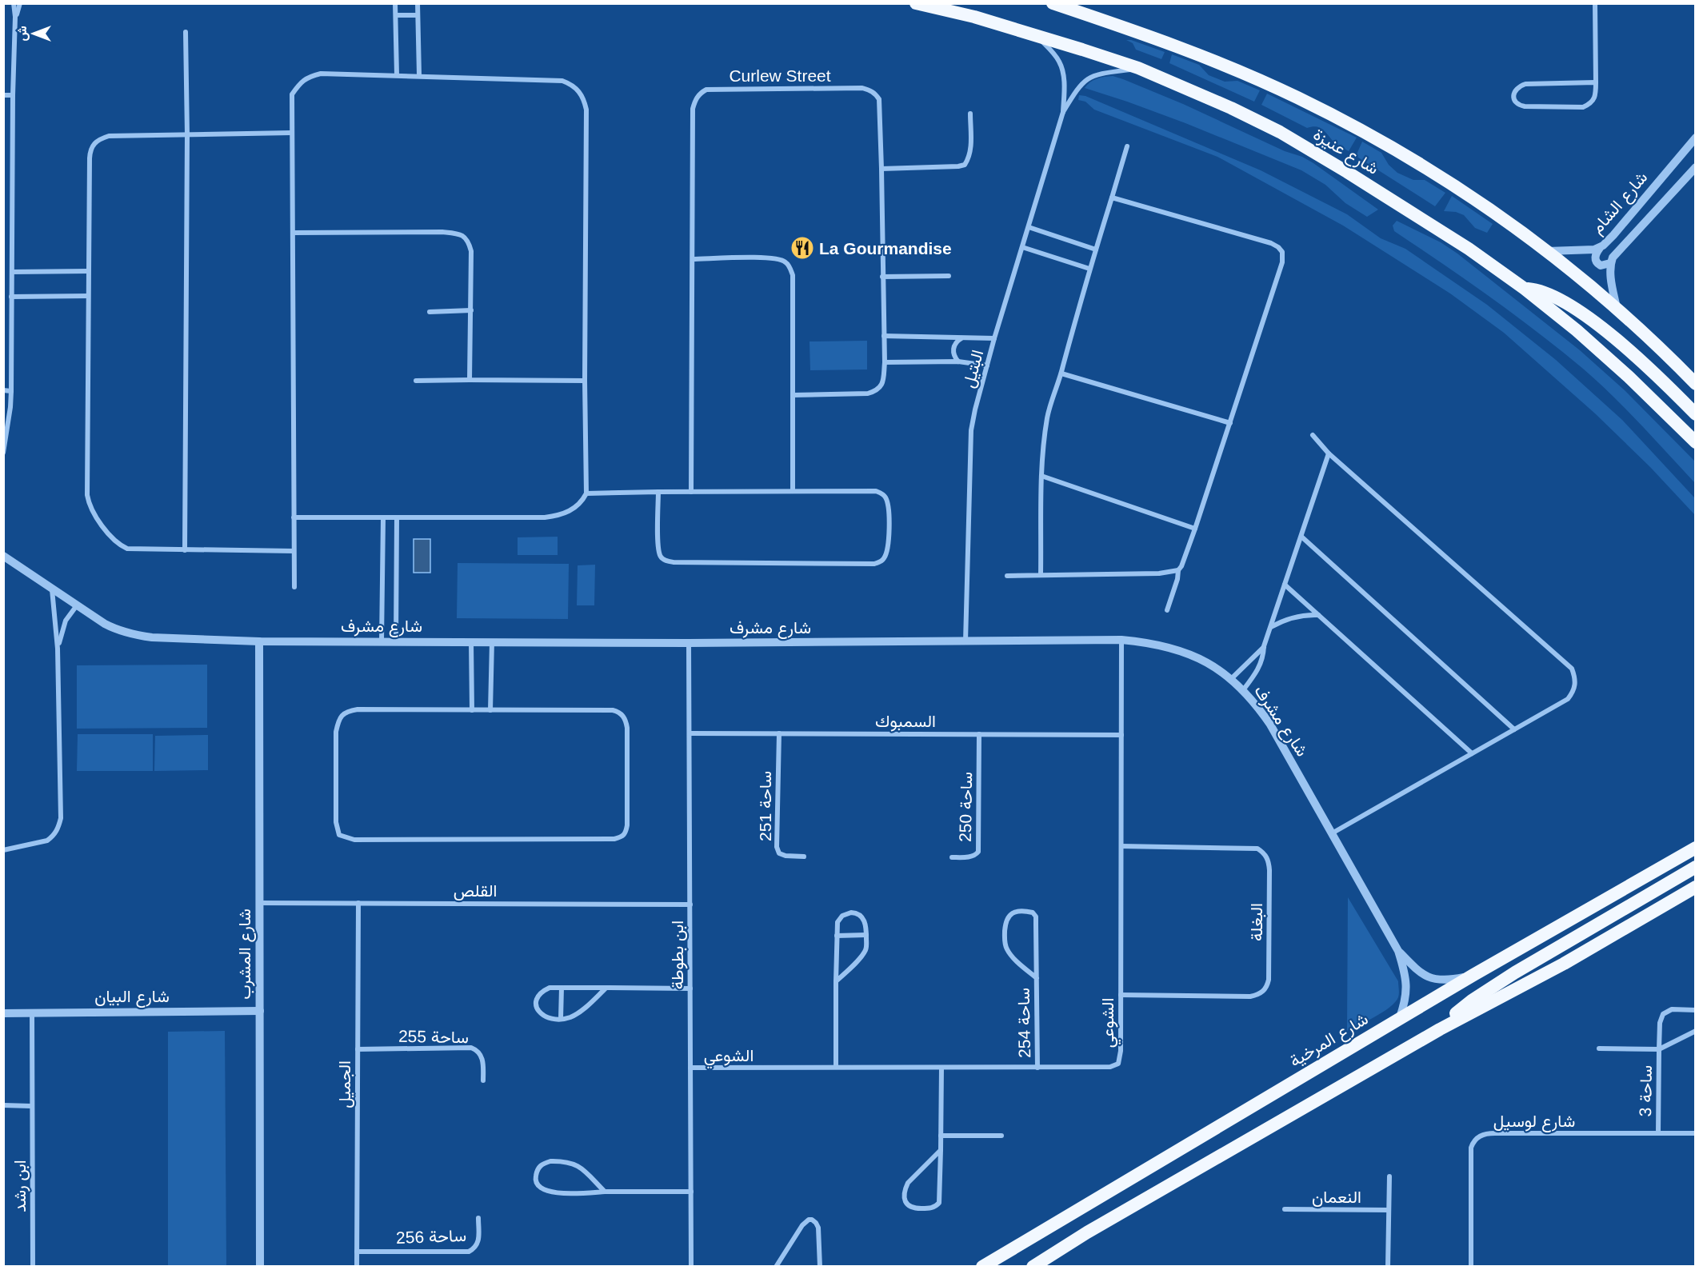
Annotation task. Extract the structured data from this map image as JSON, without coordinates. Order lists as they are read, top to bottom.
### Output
{
  "streets": {
    "highway": ["شارع عنيزة", "شارع المرخية"],
    "street": [
      "Curlew Street",
      "شارع الشام",
      "البتيل",
      "شارع مشرف",
      "السمبوك",
      "ساحة 251",
      "ساحة 250",
      "القلص",
      "البغلة",
      "شارع المشرب",
      "ابن بطوطة",
      "شارع البيان",
      "ساحة 254",
      "الشوعي",
      "ساحة 255",
      "الجميل",
      "ساحة 3",
      "شارع لوسيل",
      "ابن رشد",
      "النعمان",
      "ساحة 256"
    ]
  },
  "crossings": [
    ["شارع عنيزة", "شارع الشام"],
    ["شارع عنيزة", "البتيل"],
    ["البتيل", "شارع مشرف"],
    ["شارع مشرف", "شارع المشرب"],
    ["شارع مشرف", "ابن بطوطة"],
    ["شارع مشرف", "الشوعي"],
    ["شارع مشرف", "شارع المرخية"],
    ["السمبوك", "ساحة 251"],
    ["السمبوك", "ساحة 250"],
    ["السمبوك", "ابن بطوطة"],
    ["السمبوك", "الشوعي"],
    ["القلص", "شارع المشرب"],
    ["القلص", "ابن بطوطة"],
    ["القلص", "الجميل"],
    ["البغلة", "الشوعي"],
    ["شارع المشرب", "شارع البيان"],
    ["ابن بطوطة", "الشوعي"],
    ["شارع البيان", "ابن رشد"],
    ["ساحة 254", "الشوعي"],
    ["ساحة 255", "الجميل"],
    ["الجميل", "ساحة 256"],
    ["ساحة 3", "شارع لوسيل"]
  ],
  "places": {
    "restaurant": ["La Gourmandise"]
  },
  "north": "left"
}
